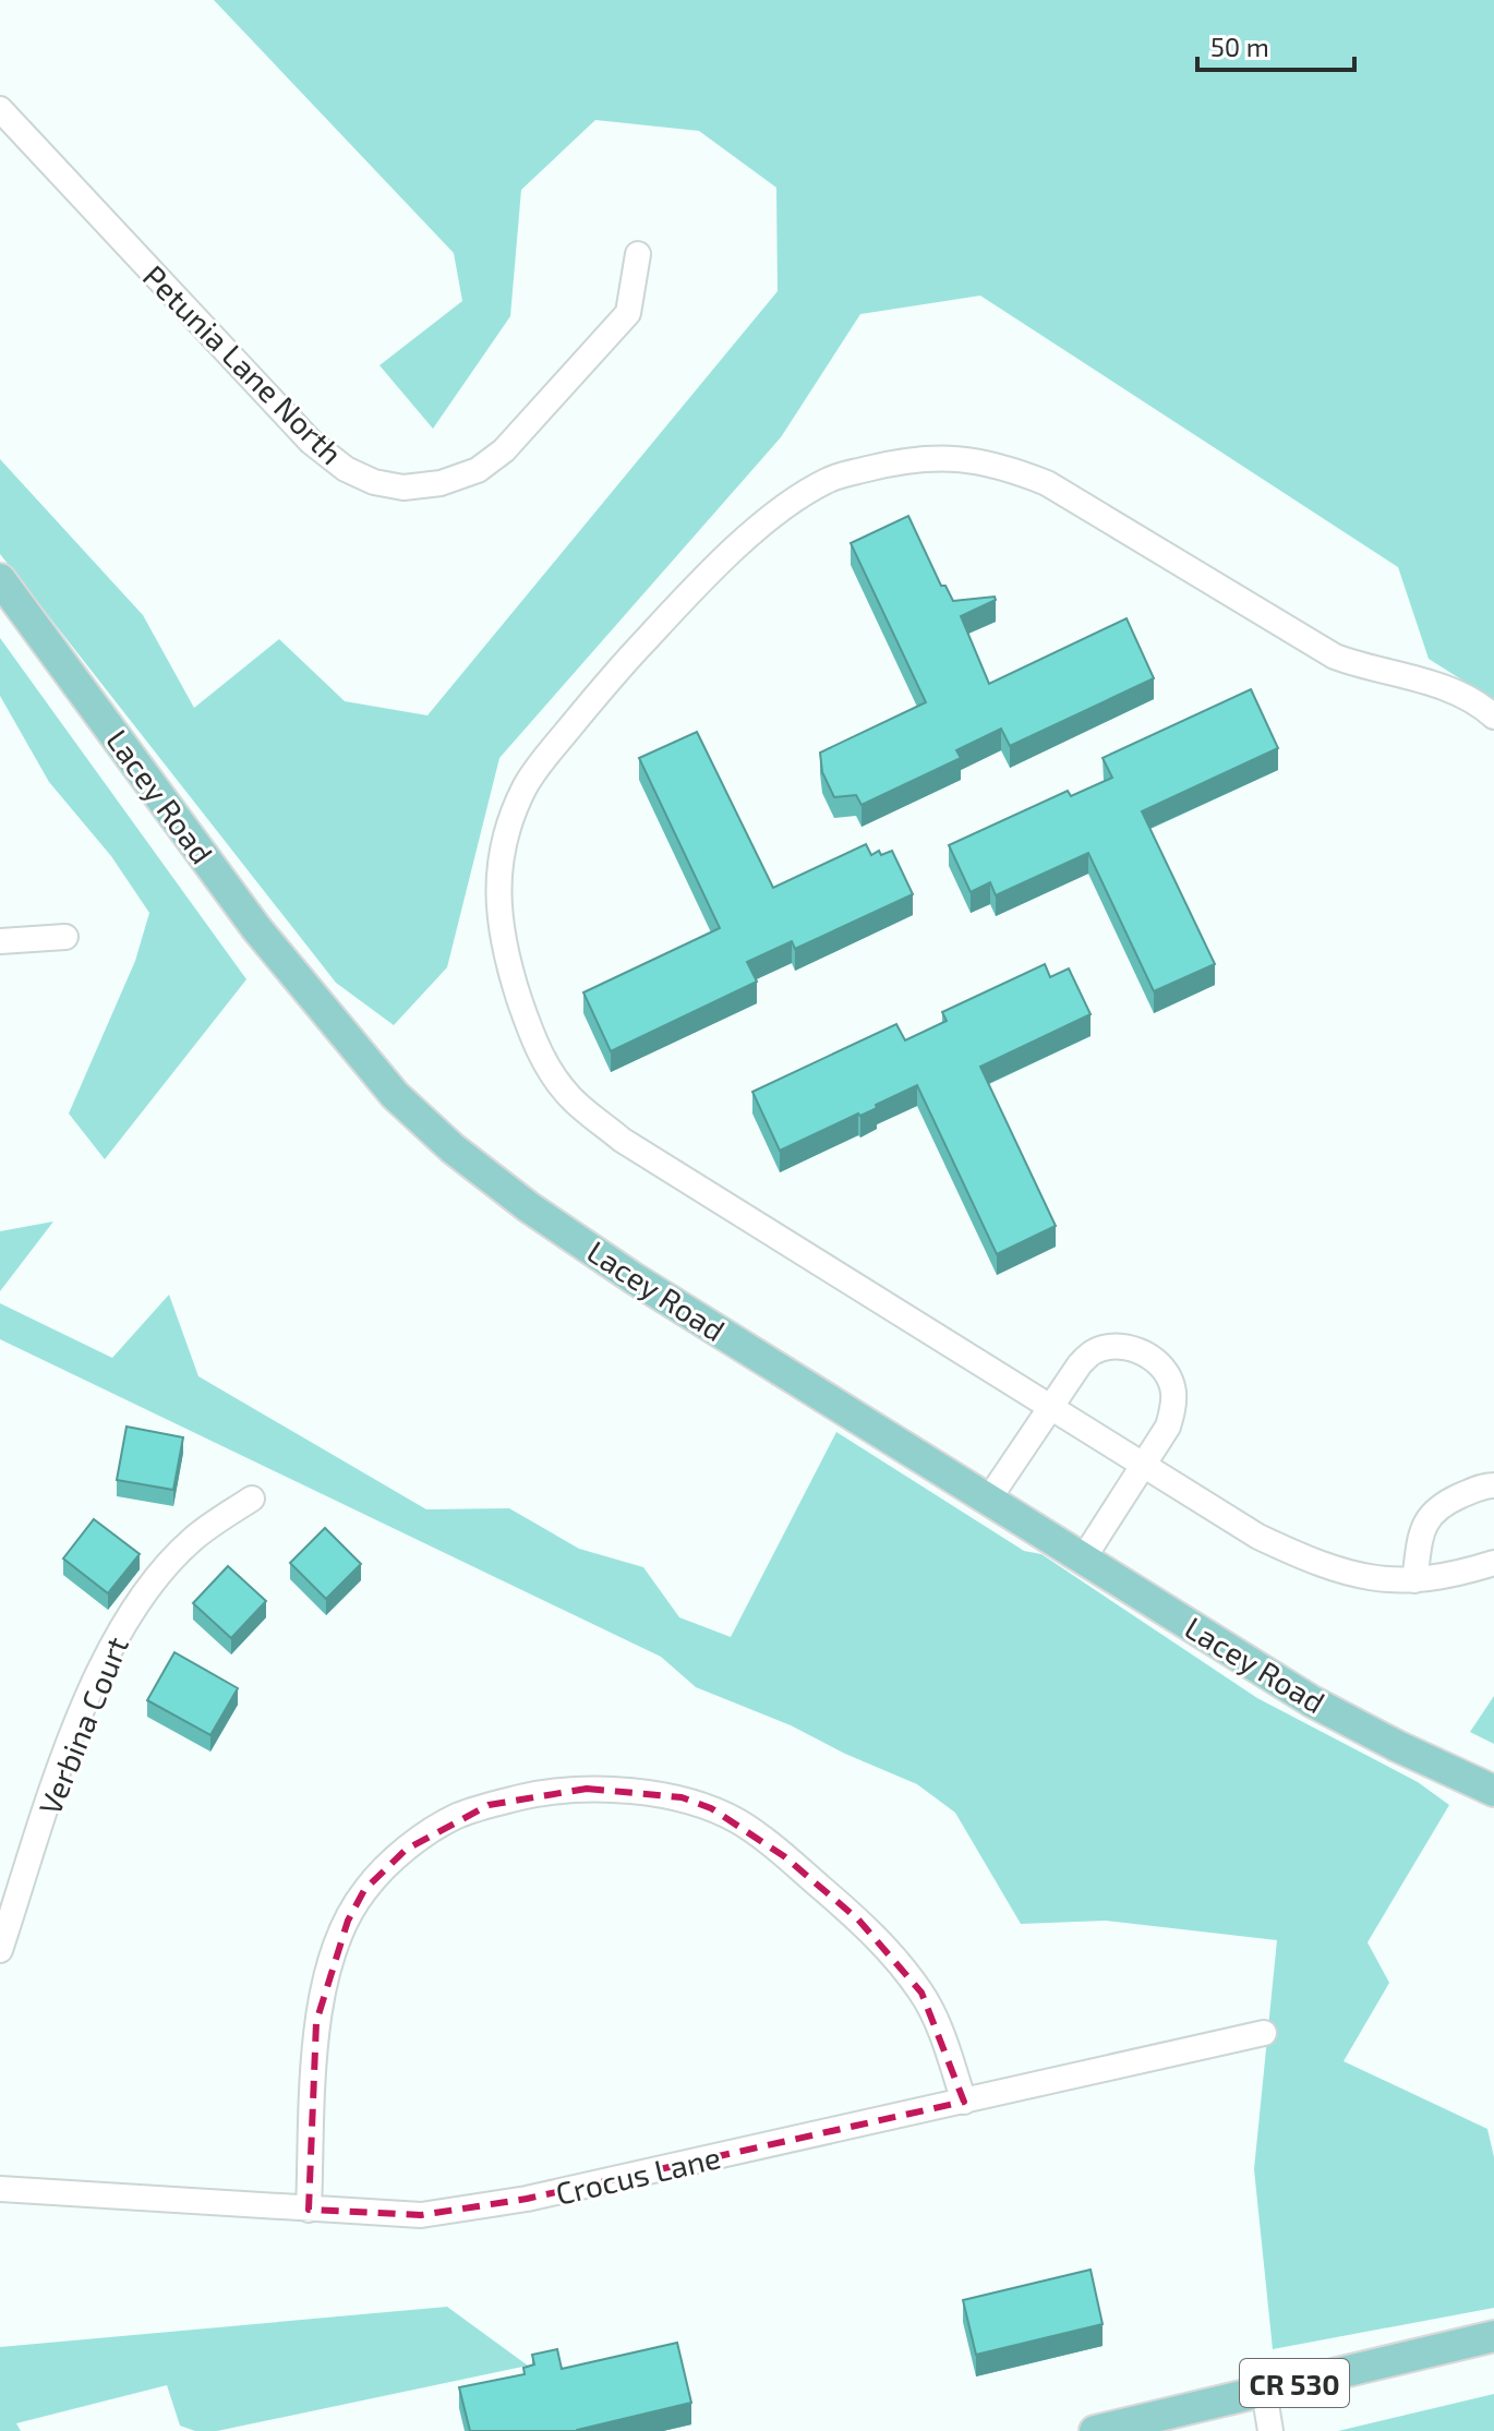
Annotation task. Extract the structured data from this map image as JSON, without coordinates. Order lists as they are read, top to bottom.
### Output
{
  "streets": {
    "main road": ["Lacey Road", "CR 530"],
    "street": ["Petunia Lane North", "Verbina Court", "Crocus Lane"]
  },
  "scale_bar": "50 m"
}
